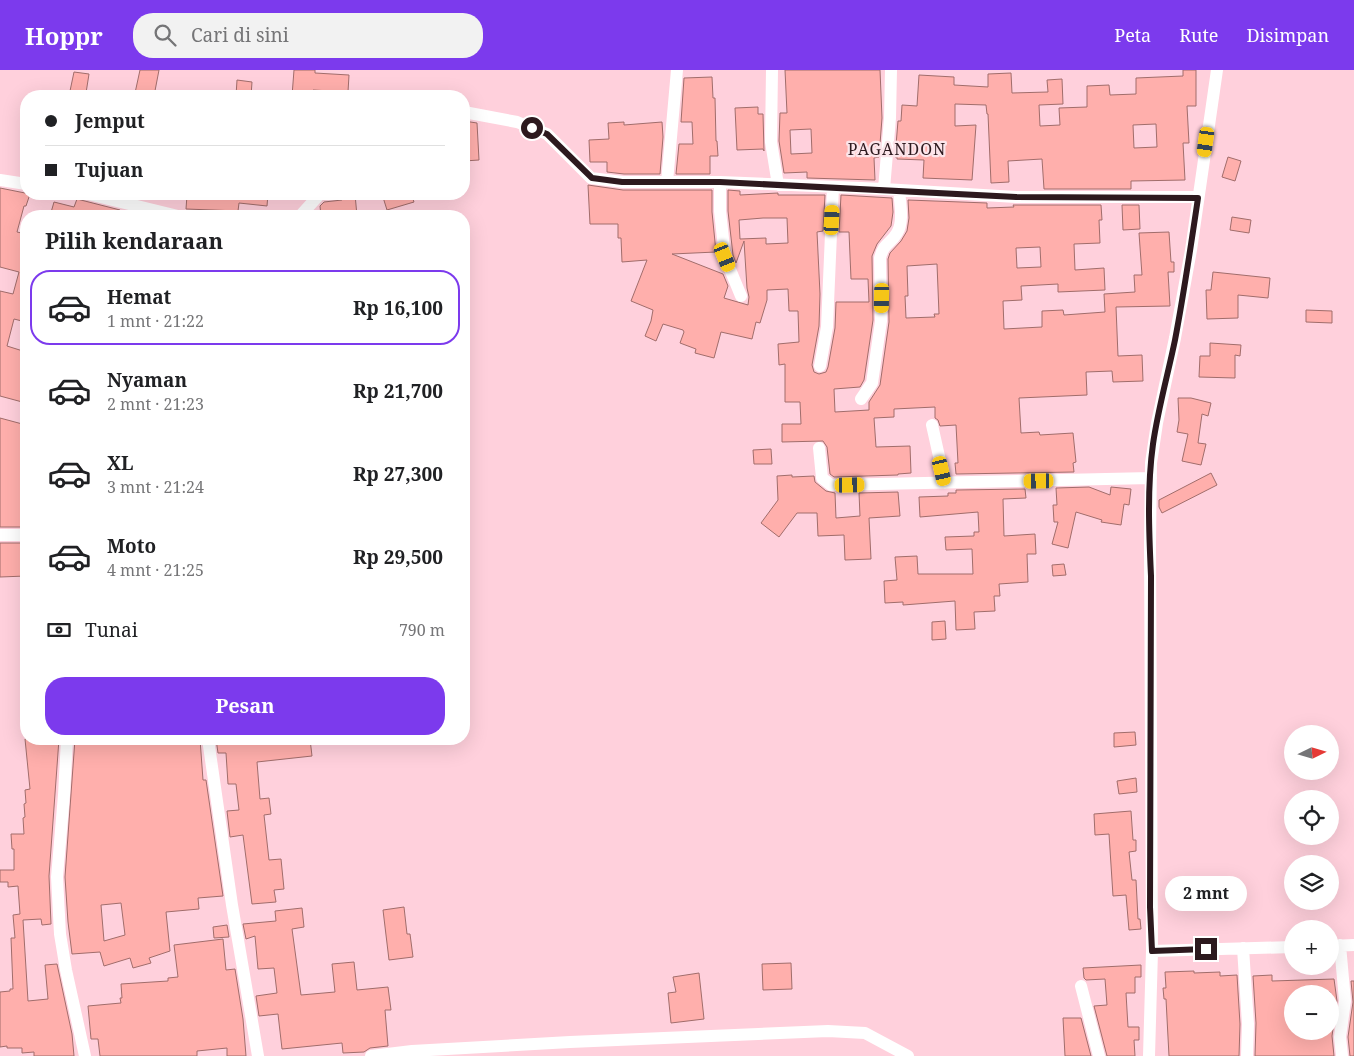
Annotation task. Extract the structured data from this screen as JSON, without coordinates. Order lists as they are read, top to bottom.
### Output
{
  "districts": ["PAGANDON"],
  "north": "right",
  "page": {
    "header": "Hoppr",
    "search": "Cari di sini",
    "nav": ["Peta", "Rute", "Disimpan"],
    "banner": ["Jemput", "Tujuan"],
    "heading": "Pilih kendaraan",
    "list": [
      {
        "name": "Hemat",
        "note": "1 mnt · 21:22",
        "value": "Rp 16,100"
      },
      {
        "name": "Nyaman",
        "note": "2 mnt · 21:23",
        "value": "Rp 21,700"
      },
      {
        "name": "XL",
        "note": "3 mnt · 21:24",
        "value": "Rp 27,300"
      },
      {
        "name": "Moto",
        "note": "4 mnt · 21:25",
        "value": "Rp 29,500"
      }
    ],
    "pay": ["Tunai", "790 m"],
    "buttons": "Pesan",
    "map_buttons": ["+", "−"],
    "bubble": "2 mnt"
  }
}
